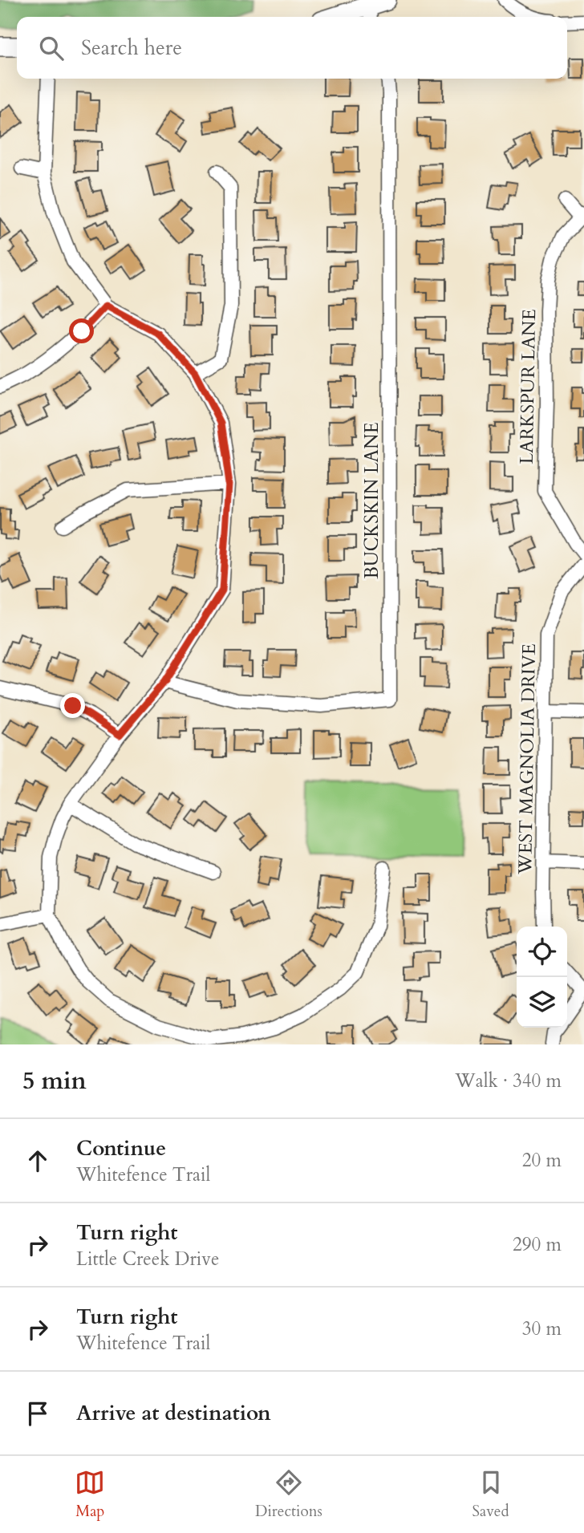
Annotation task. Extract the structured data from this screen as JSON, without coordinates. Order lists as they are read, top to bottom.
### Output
{
  "streets": {
    "street": ["LARKSPUR LANE", "BUCKSKIN LANE", "WEST MAGNOLIA DRIVE"]
  },
  "page": {
    "search": "Search here",
    "heading": ["5 min", "Walk · 340 m"],
    "list": [
      ["Continue", "Whitefence Trail", "20 m"],
      ["Turn right", "Little Creek Drive", "290 m"],
      ["Turn right", "Whitefence Trail", "30 m"],
      "Arrive at destination"
    ],
    "nav": ["Map", "Directions", "Saved"]
  }
}
